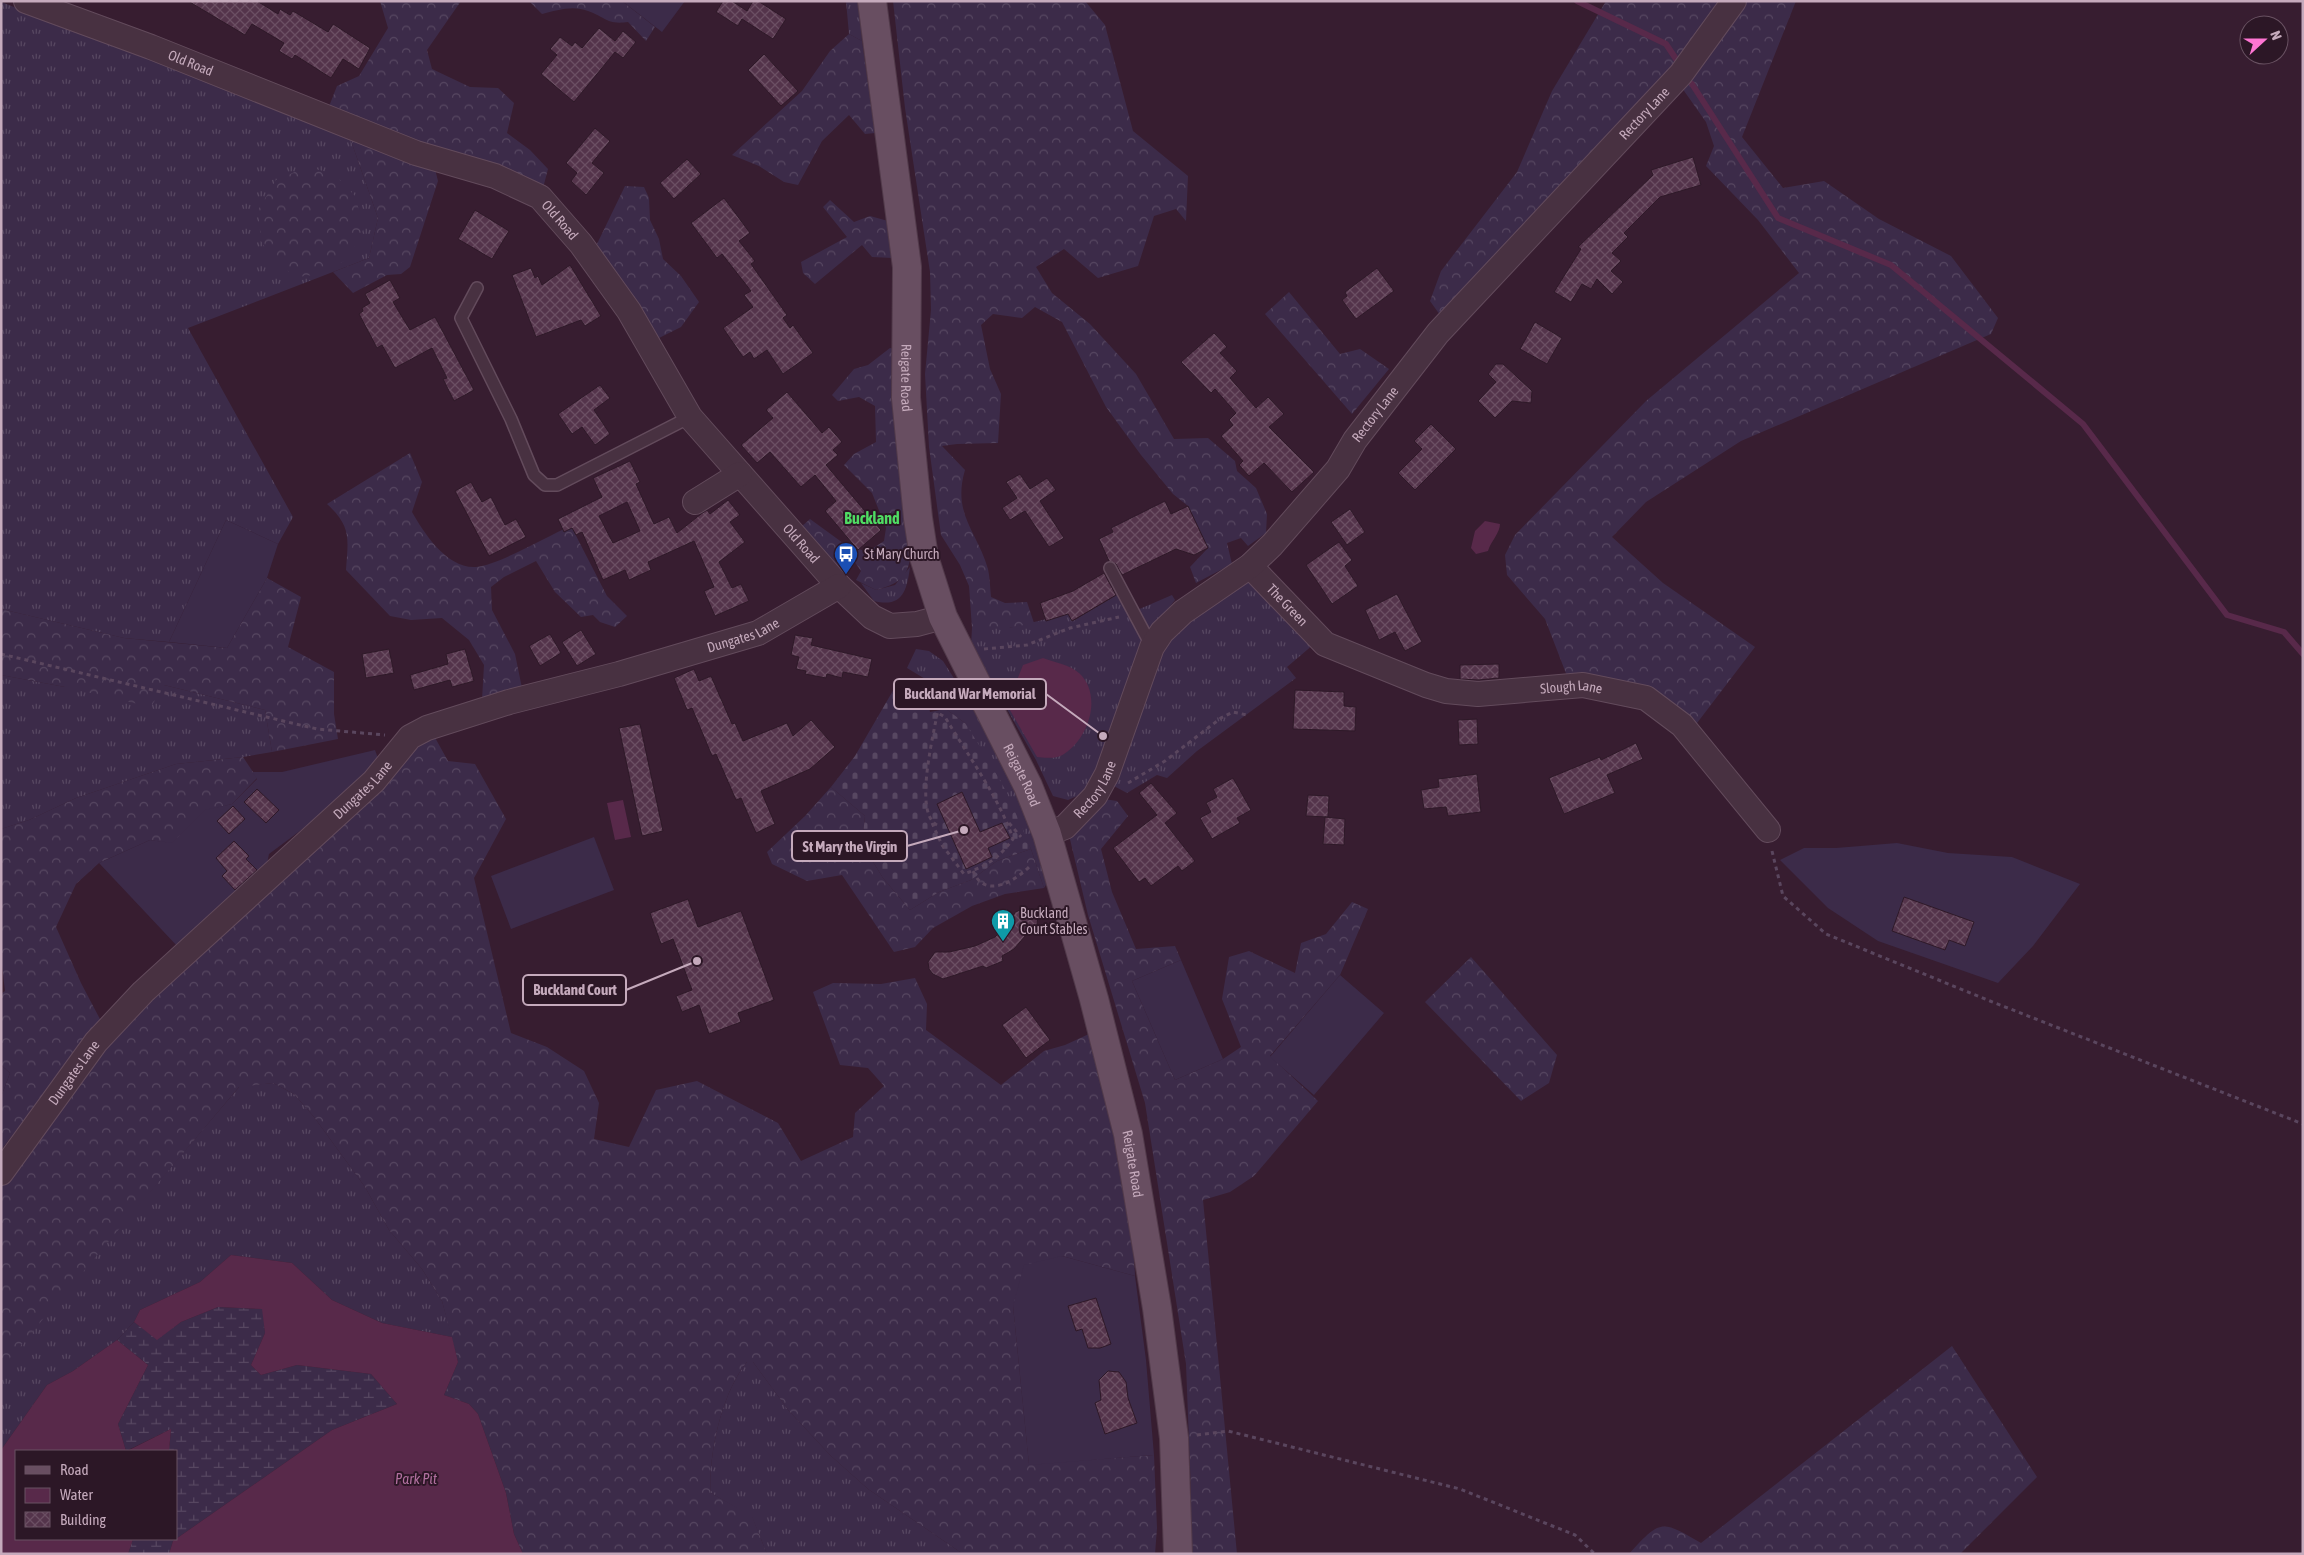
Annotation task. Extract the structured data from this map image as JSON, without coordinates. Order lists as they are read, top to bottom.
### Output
{
  "streets": {
    "main road": ["Reigate Road"],
    "street": [
      "Old Road",
      "Rectory Lane",
      "The Green",
      "Dungates Lane",
      "Slough Lane"
    ]
  },
  "crossings": [
    ["Old Road", "Reigate Road"],
    ["Old Road", "Dungates Lane"],
    ["Rectory Lane", "Reigate Road"],
    ["Rectory Lane", "The Green"],
    ["The Green", "Slough Lane"]
  ],
  "districts": ["Buckland"],
  "water": ["Park Pit"],
  "places": {
    "bus stop": ["St Mary Church"],
    "other": ["Buckland War Memorial", "St Mary the Virgin", "Buckland Court"],
    "building": ["Buckland Court Stables"]
  },
  "legend": ["Road", "Water", "Building"],
  "north": "right"
}
